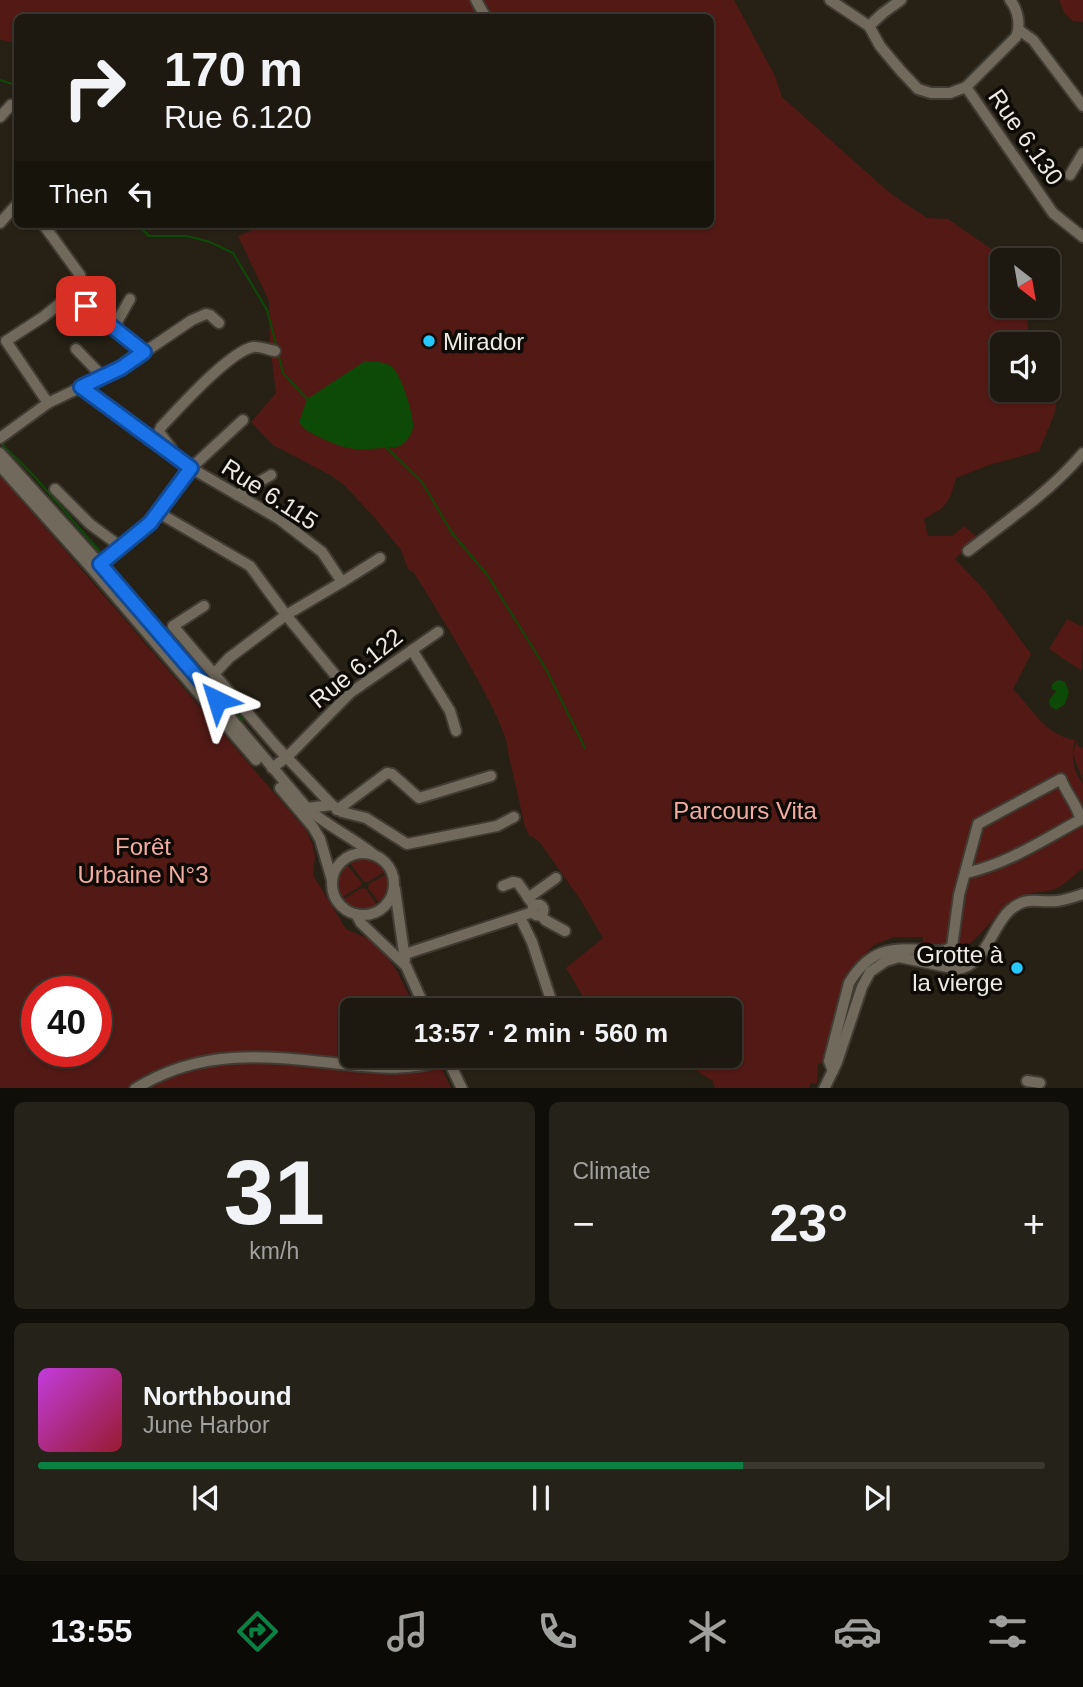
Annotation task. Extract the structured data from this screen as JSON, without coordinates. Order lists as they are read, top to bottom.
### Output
{
  "streets": {
    "street": ["Rue 6.130", "Rue 6.115", "Rue 6.122"]
  },
  "parks": ["Parcours Vita", "Forêt Urbaine N°3"],
  "places": ["Mirador", "Grotte à la vierge"],
  "north": "bottom right",
  "page": {
    "turn": ["170 m", "Rue 6.120"],
    "then": "Then",
    "limit": "40",
    "trip": "13:57 · 2 min · 560 m",
    "tile": [
      ["31", "km/h"],
      "Climate"
    ],
    "heat": ["−", "23°", "+"],
    "song": ["Northbound", "June Harbor"],
    "tabs": "13:55"
  }
}
